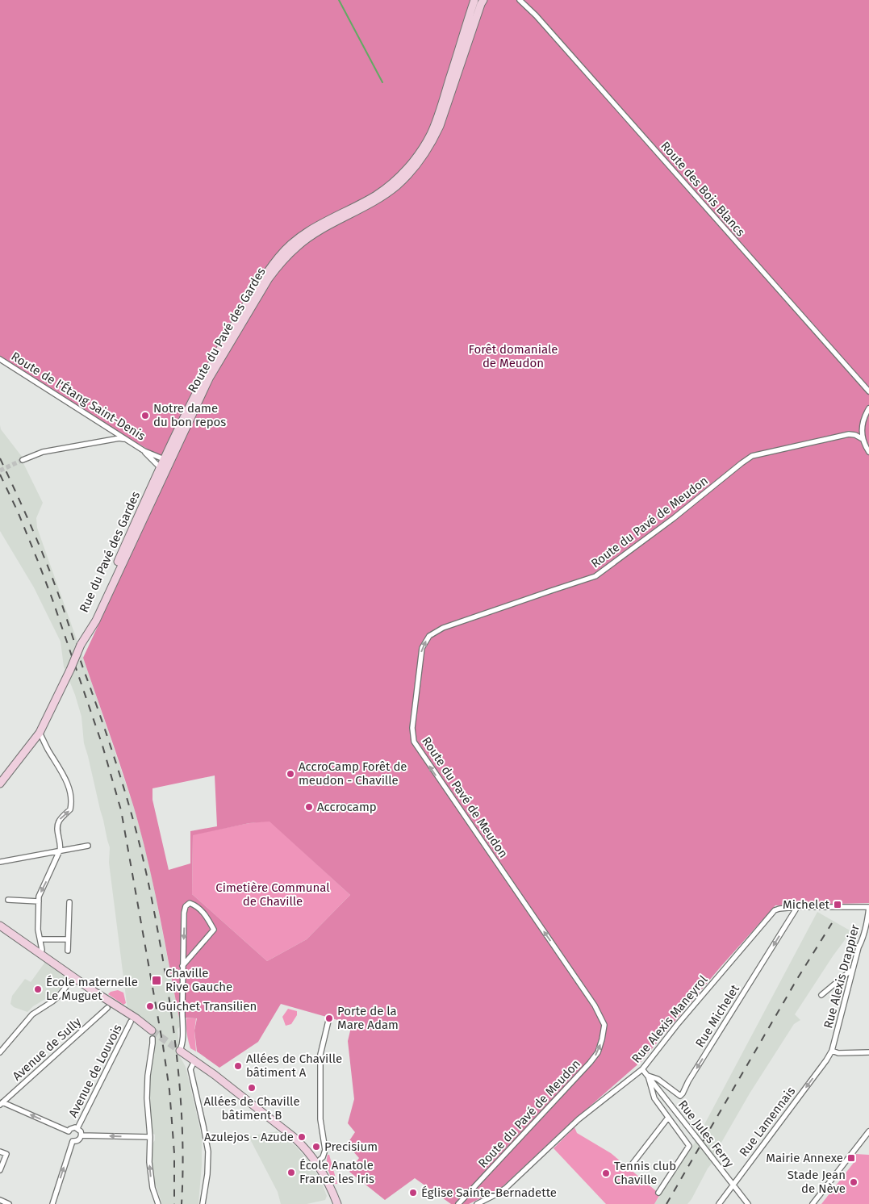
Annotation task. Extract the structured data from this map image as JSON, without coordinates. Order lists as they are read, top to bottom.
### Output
{
  "streets": {
    "main road": ["Route du Pavé des Gardes", "Rue du Pavé des Gardes"],
    "street": [
      "Route des Bois Blancs",
      "Route de l'Étang Saint-Denis",
      "Route du Pavé de Meudon",
      "Rue Alexis Drappier",
      "Rue Michelet",
      "Rue Alexis Maneyrol",
      "Avenue de Sully",
      "Avenue de Louvois",
      "Rue Lamennais",
      "Rue Jules Ferry"
    ]
  },
  "crossings": [
    ["Route du Pavé des Gardes", "Route de l'Étang Saint-Denis"],
    ["Route du Pavé des Gardes", "Rue du Pavé des Gardes"],
    ["Route de l'Étang Saint-Denis", "Rue du Pavé des Gardes"],
    ["Rue Alexis Drappier", "Rue Alexis Maneyrol"],
    ["Rue Alexis Drappier", "Rue Lamennais"],
    ["Rue Michelet", "Rue Alexis Maneyrol"],
    ["Rue Michelet", "Rue Jules Ferry"],
    ["Rue Lamennais", "Rue Jules Ferry"]
  ],
  "one_way": ["Rue Michelet", "Rue Lamennais"],
  "parks": ["Forêt domaniale de Meudon", "Cimetière Communal de Chaville"],
  "places": {
    "other": [
      "Notre dame du bon repos",
      "AccroCamp Forêt de meudon - Chaville",
      "Accrocamp",
      "École maternelle Le Muguet",
      "Guichet Transilien",
      "Porte de la Mare Adam",
      "Allées de Chaville bâtiment A",
      "Allées de Chaville bâtiment B",
      "Azulejos - Azude",
      "Precisium",
      "École Anatole France les Iris",
      "Tennis club Chaville",
      "Stade Jean de Nève",
      "Église Sainte-Bernadette"
    ],
    "transit": ["Michelet", "Chaville Rive Gauche", "Mairie Annexe"]
  }
}
